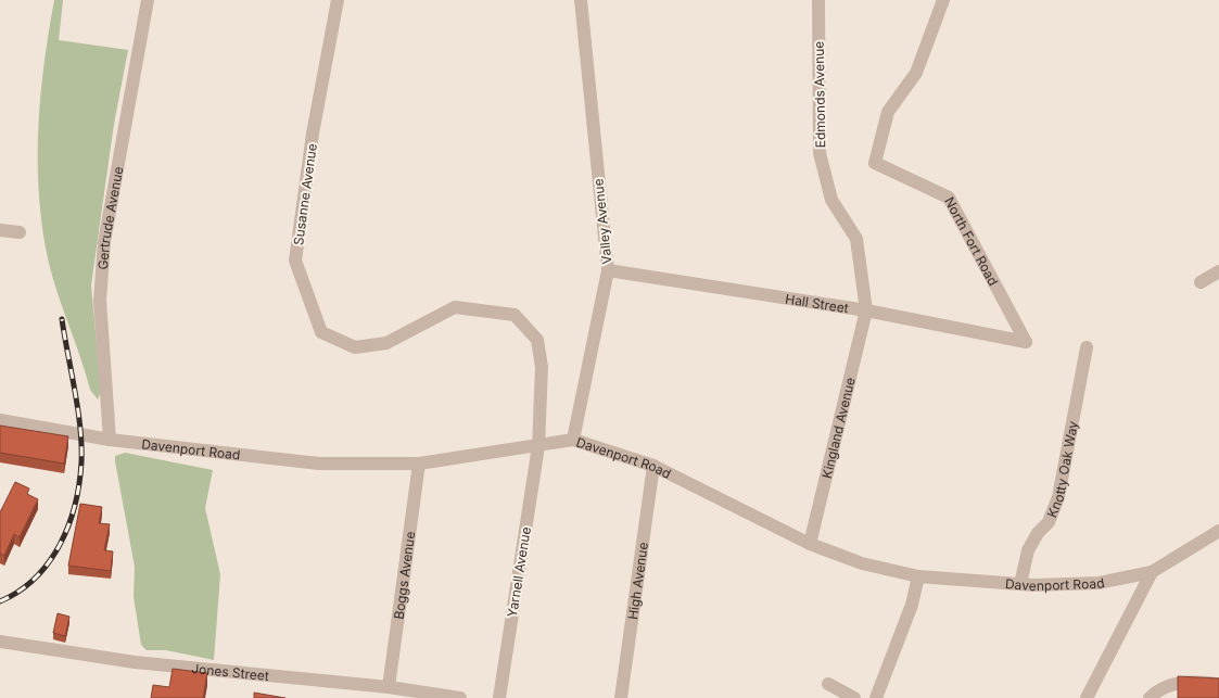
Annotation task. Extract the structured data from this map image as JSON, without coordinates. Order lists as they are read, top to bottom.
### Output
{
  "streets": {
    "street": [
      "Edmonds Avenue",
      "Susanne Avenue",
      "Gertrude Avenue",
      "Valley Avenue",
      "North Fort Road",
      "Hall Street",
      "Kingland Avenue",
      "Davenport Road",
      "Knotty Oak Way",
      "Yarnell Avenue",
      "Boggs Avenue",
      "High Avenue",
      "Jones Street"
    ]
  },
  "crossings": [
    ["Edmonds Avenue", "Hall Street"],
    ["Edmonds Avenue", "Kingland Avenue"],
    ["Susanne Avenue", "Davenport Road"],
    ["Susanne Avenue", "Yarnell Avenue"],
    ["Gertrude Avenue", "Davenport Road"],
    ["Valley Avenue", "Hall Street"],
    ["Valley Avenue", "Davenport Road"],
    ["North Fort Road", "Hall Street"],
    ["Hall Street", "Kingland Avenue"],
    ["Kingland Avenue", "Davenport Road"],
    ["Davenport Road", "Knotty Oak Way"],
    ["Davenport Road", "Yarnell Avenue"],
    ["Davenport Road", "Boggs Avenue"],
    ["Davenport Road", "High Avenue"],
    ["Boggs Avenue", "Jones Street"]
  ]
}
